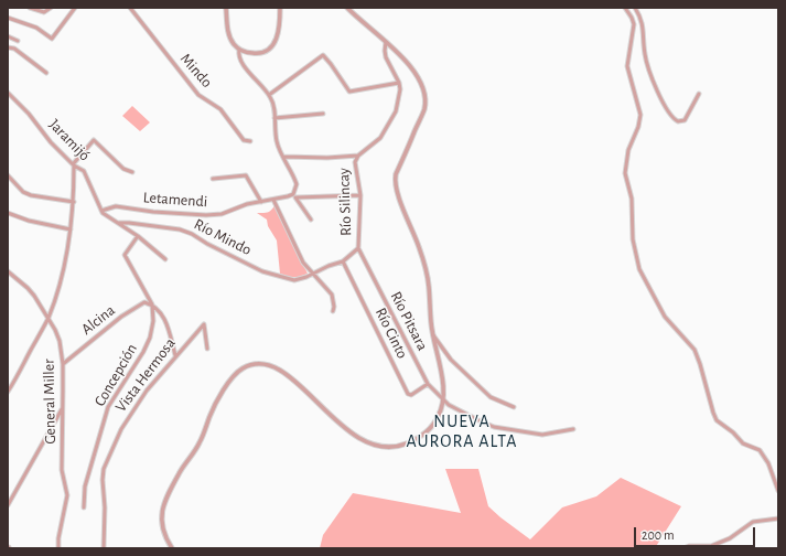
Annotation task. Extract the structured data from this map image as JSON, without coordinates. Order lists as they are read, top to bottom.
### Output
{
  "streets": {
    "street": [
      "Mindo",
      "Jaramijó",
      "Letamendi",
      "Río Silincay",
      "Río Mindo",
      "Alcina",
      "Río Pitsara",
      "Río Cinto",
      "Concepción",
      "Vista Hermosa",
      "General Miller"
    ]
  },
  "crossings": [
    ["Jaramijó", "Letamendi"],
    ["Jaramijó", "Río Mindo"],
    ["Jaramijó", "Concepción"],
    ["Río Silincay", "Río Pitsara"],
    ["Río Mindo", "Río Cinto"],
    ["Alcina", "Concepción"],
    ["Alcina", "General Miller"],
    ["Río Pitsara", "Río Cinto"]
  ],
  "districts": ["NUEVA AURORA ALTA"],
  "scale_bar": "200 m"
}
